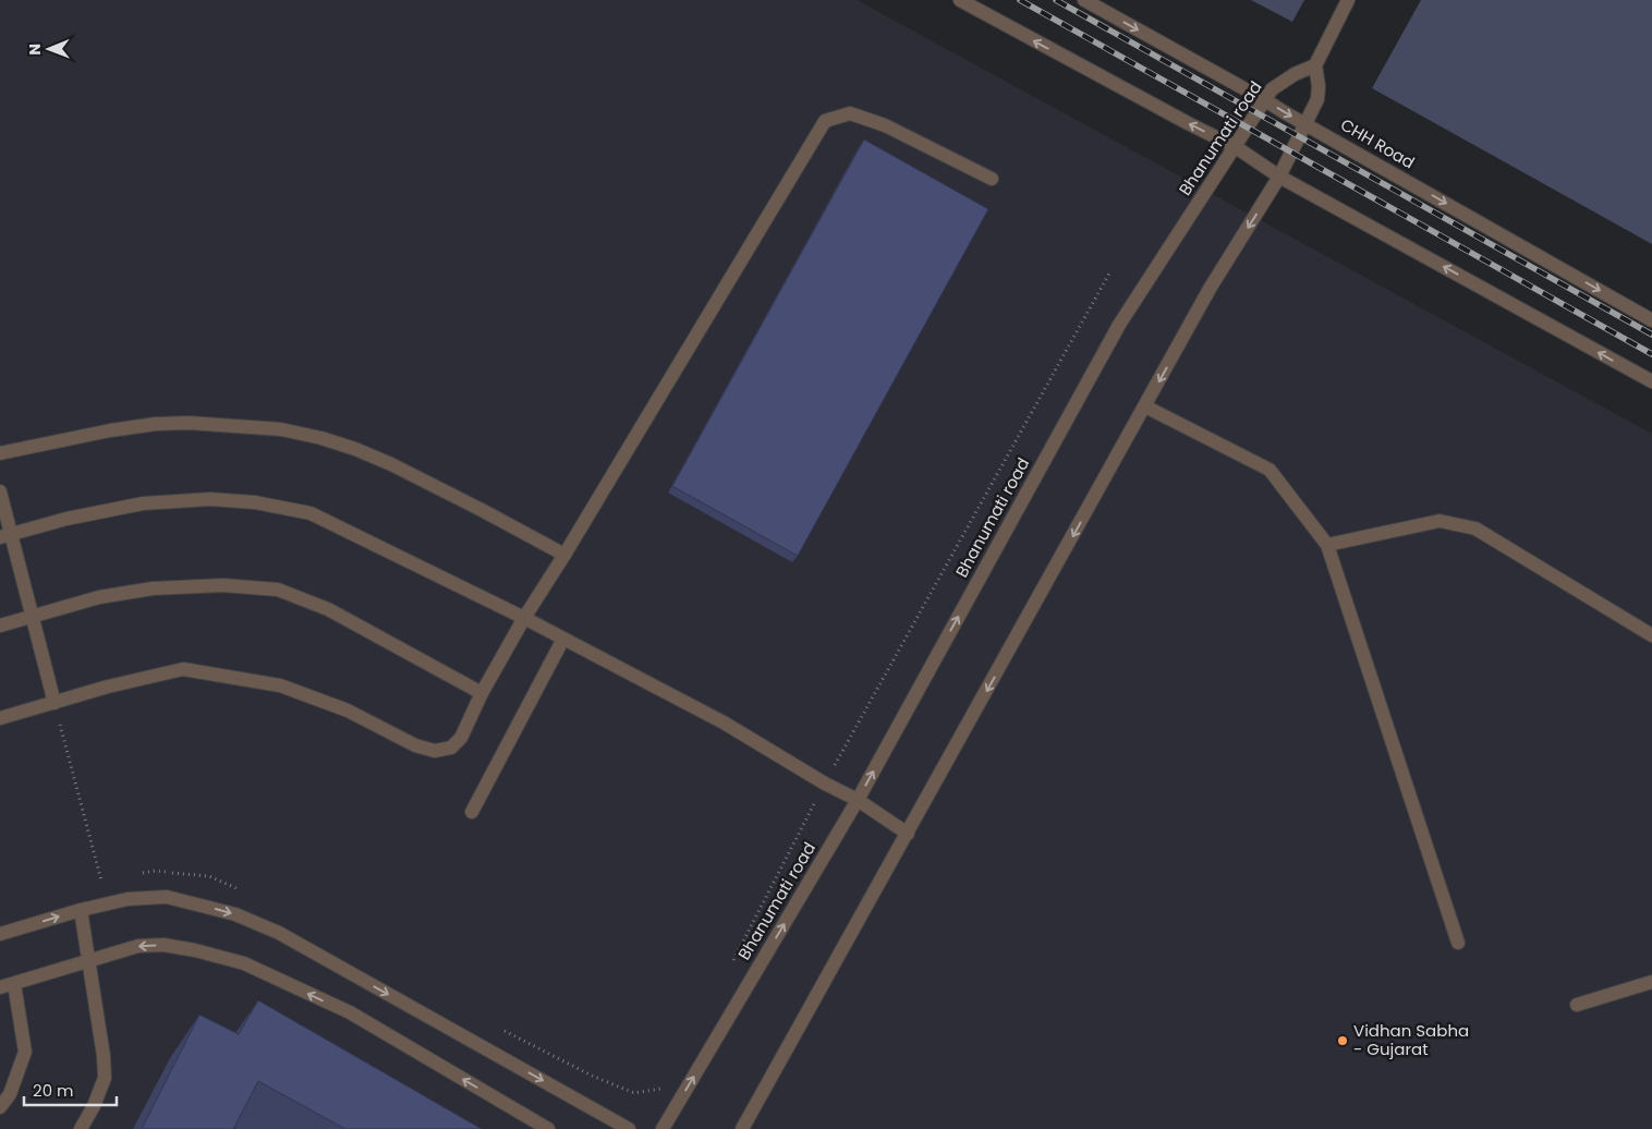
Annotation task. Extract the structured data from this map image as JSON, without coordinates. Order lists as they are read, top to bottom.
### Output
{
  "streets": {
    "street": ["Bhanumati road", "CHH Road"]
  },
  "crossings": [
    ["Bhanumati road", "CHH Road"]
  ],
  "places": ["Vidhan Sabha - Gujarat"],
  "scale_bar": "20 m",
  "north": "left"
}
